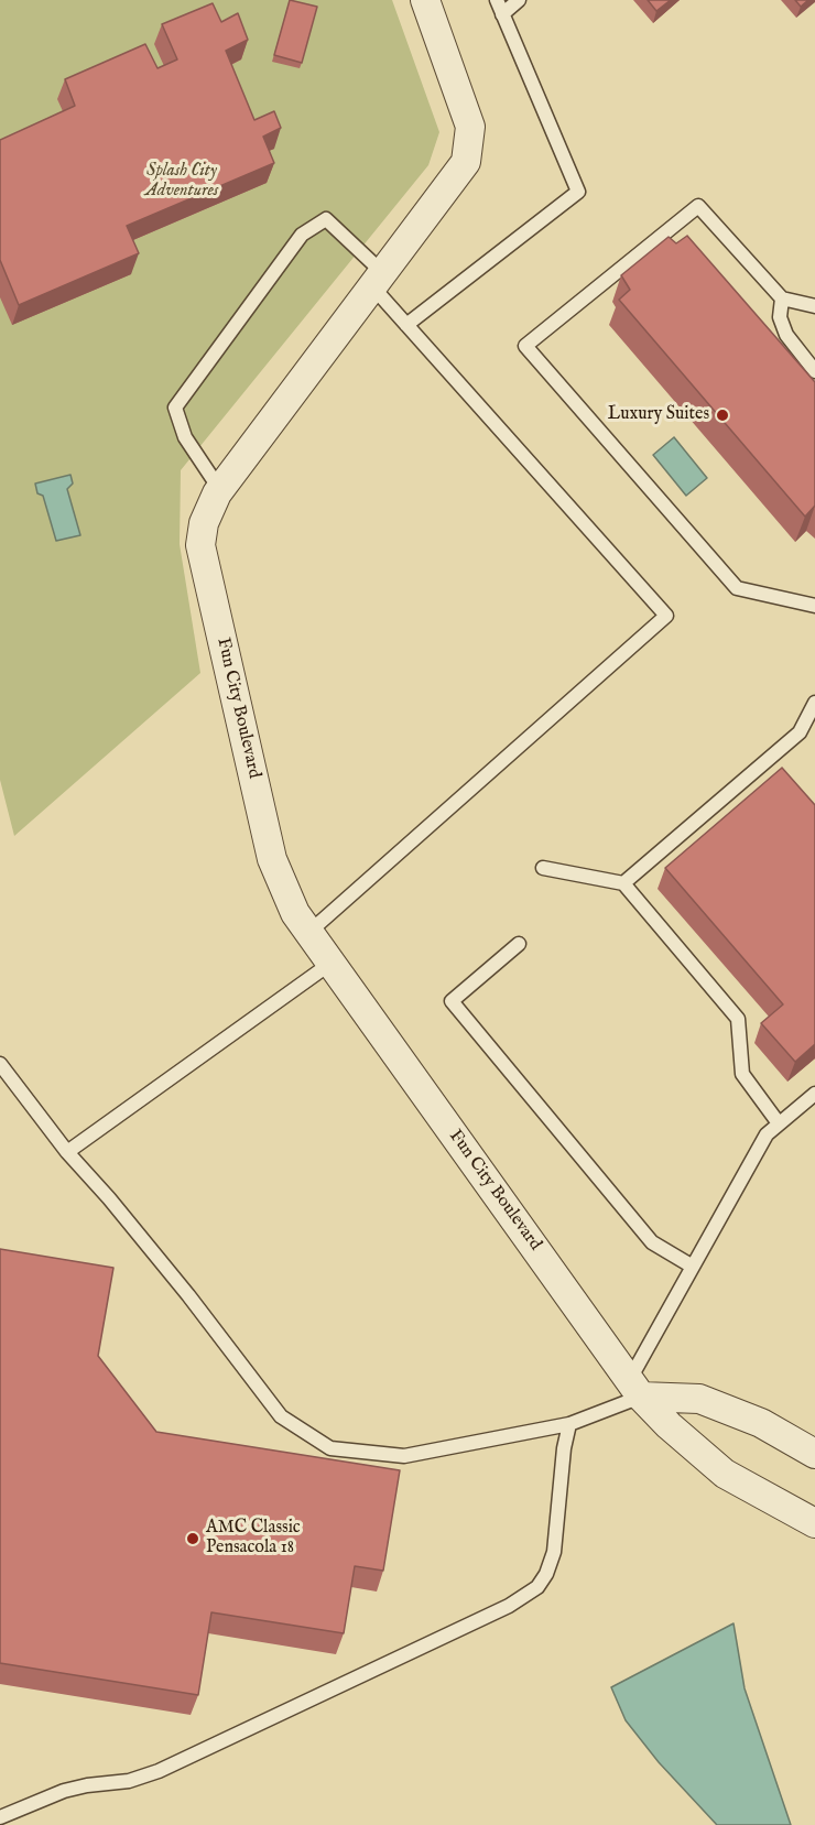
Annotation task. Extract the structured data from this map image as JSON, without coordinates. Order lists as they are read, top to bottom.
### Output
{
  "streets": {
    "street": ["Fun City Boulevard"]
  },
  "parks": ["Splash City Adventures"],
  "places": ["Luxury Suites", "AMC Classic Pensacola 18"]
}
